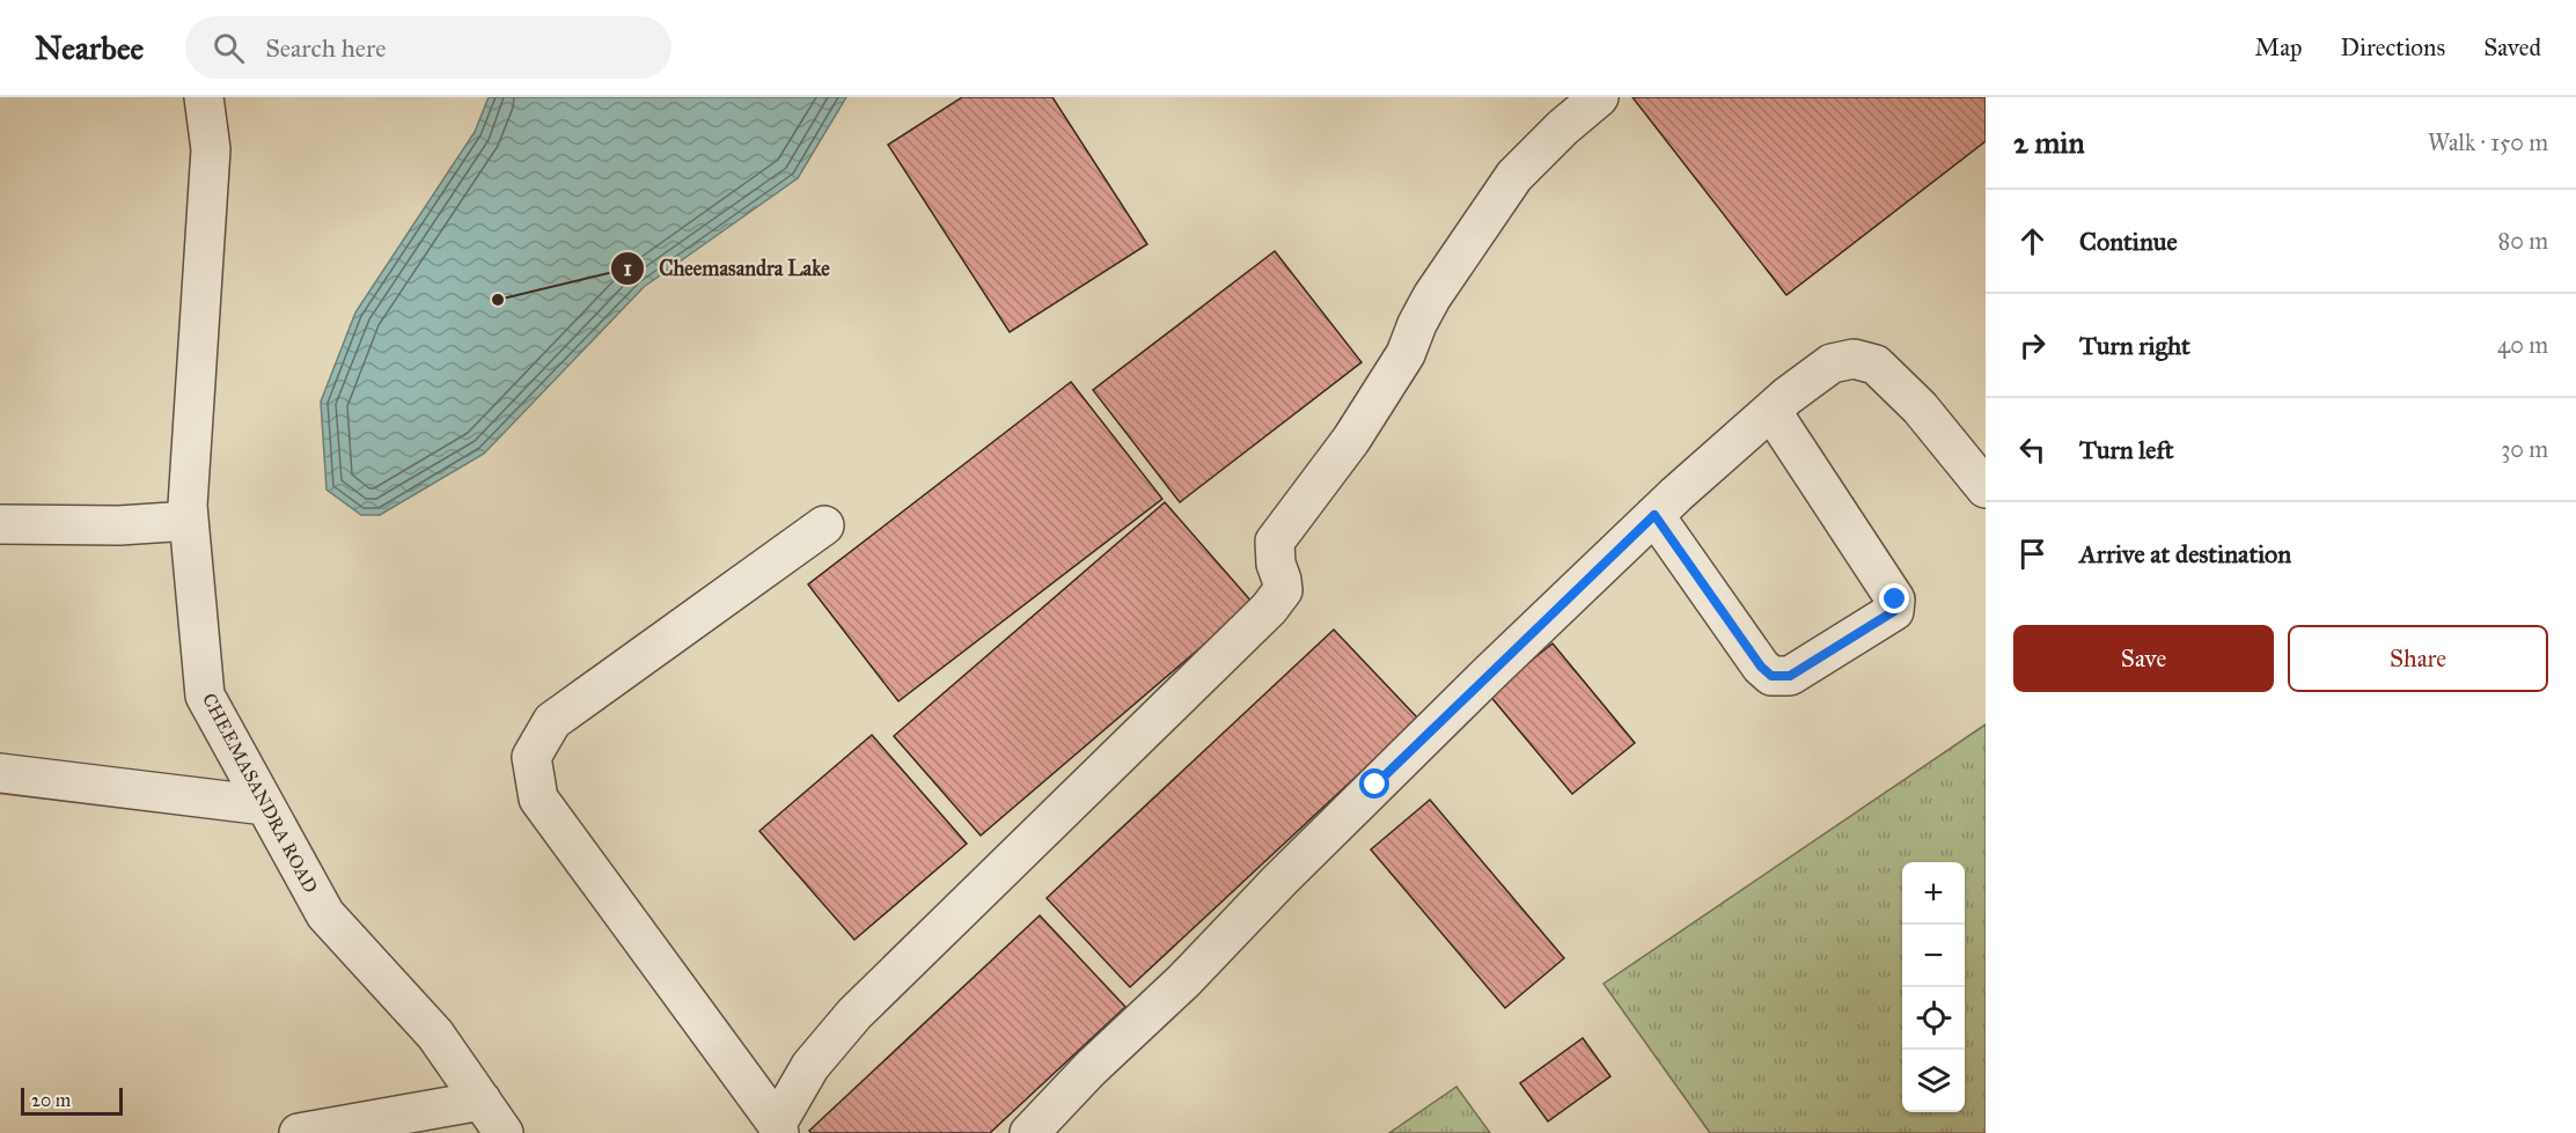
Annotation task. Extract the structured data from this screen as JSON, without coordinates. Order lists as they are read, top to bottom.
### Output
{
  "streets": {
    "street": ["CHEEMASANDRA ROAD"]
  },
  "places": ["Cheemasandra Lake"],
  "scale_bar": "20 m",
  "page": {
    "header": "Nearbee",
    "search": "Search here",
    "nav": ["Map", "Directions", "Saved"],
    "heading": ["2 min", "Walk · 150 m"],
    "list": [
      ["Continue", "80 m"],
      ["Turn right", "40 m"],
      ["Turn left", "30 m"],
      "Arrive at destination"
    ],
    "buttons": ["Save", "Share"],
    "map_buttons": ["+", "−"],
    "scale": "20 m"
  }
}
